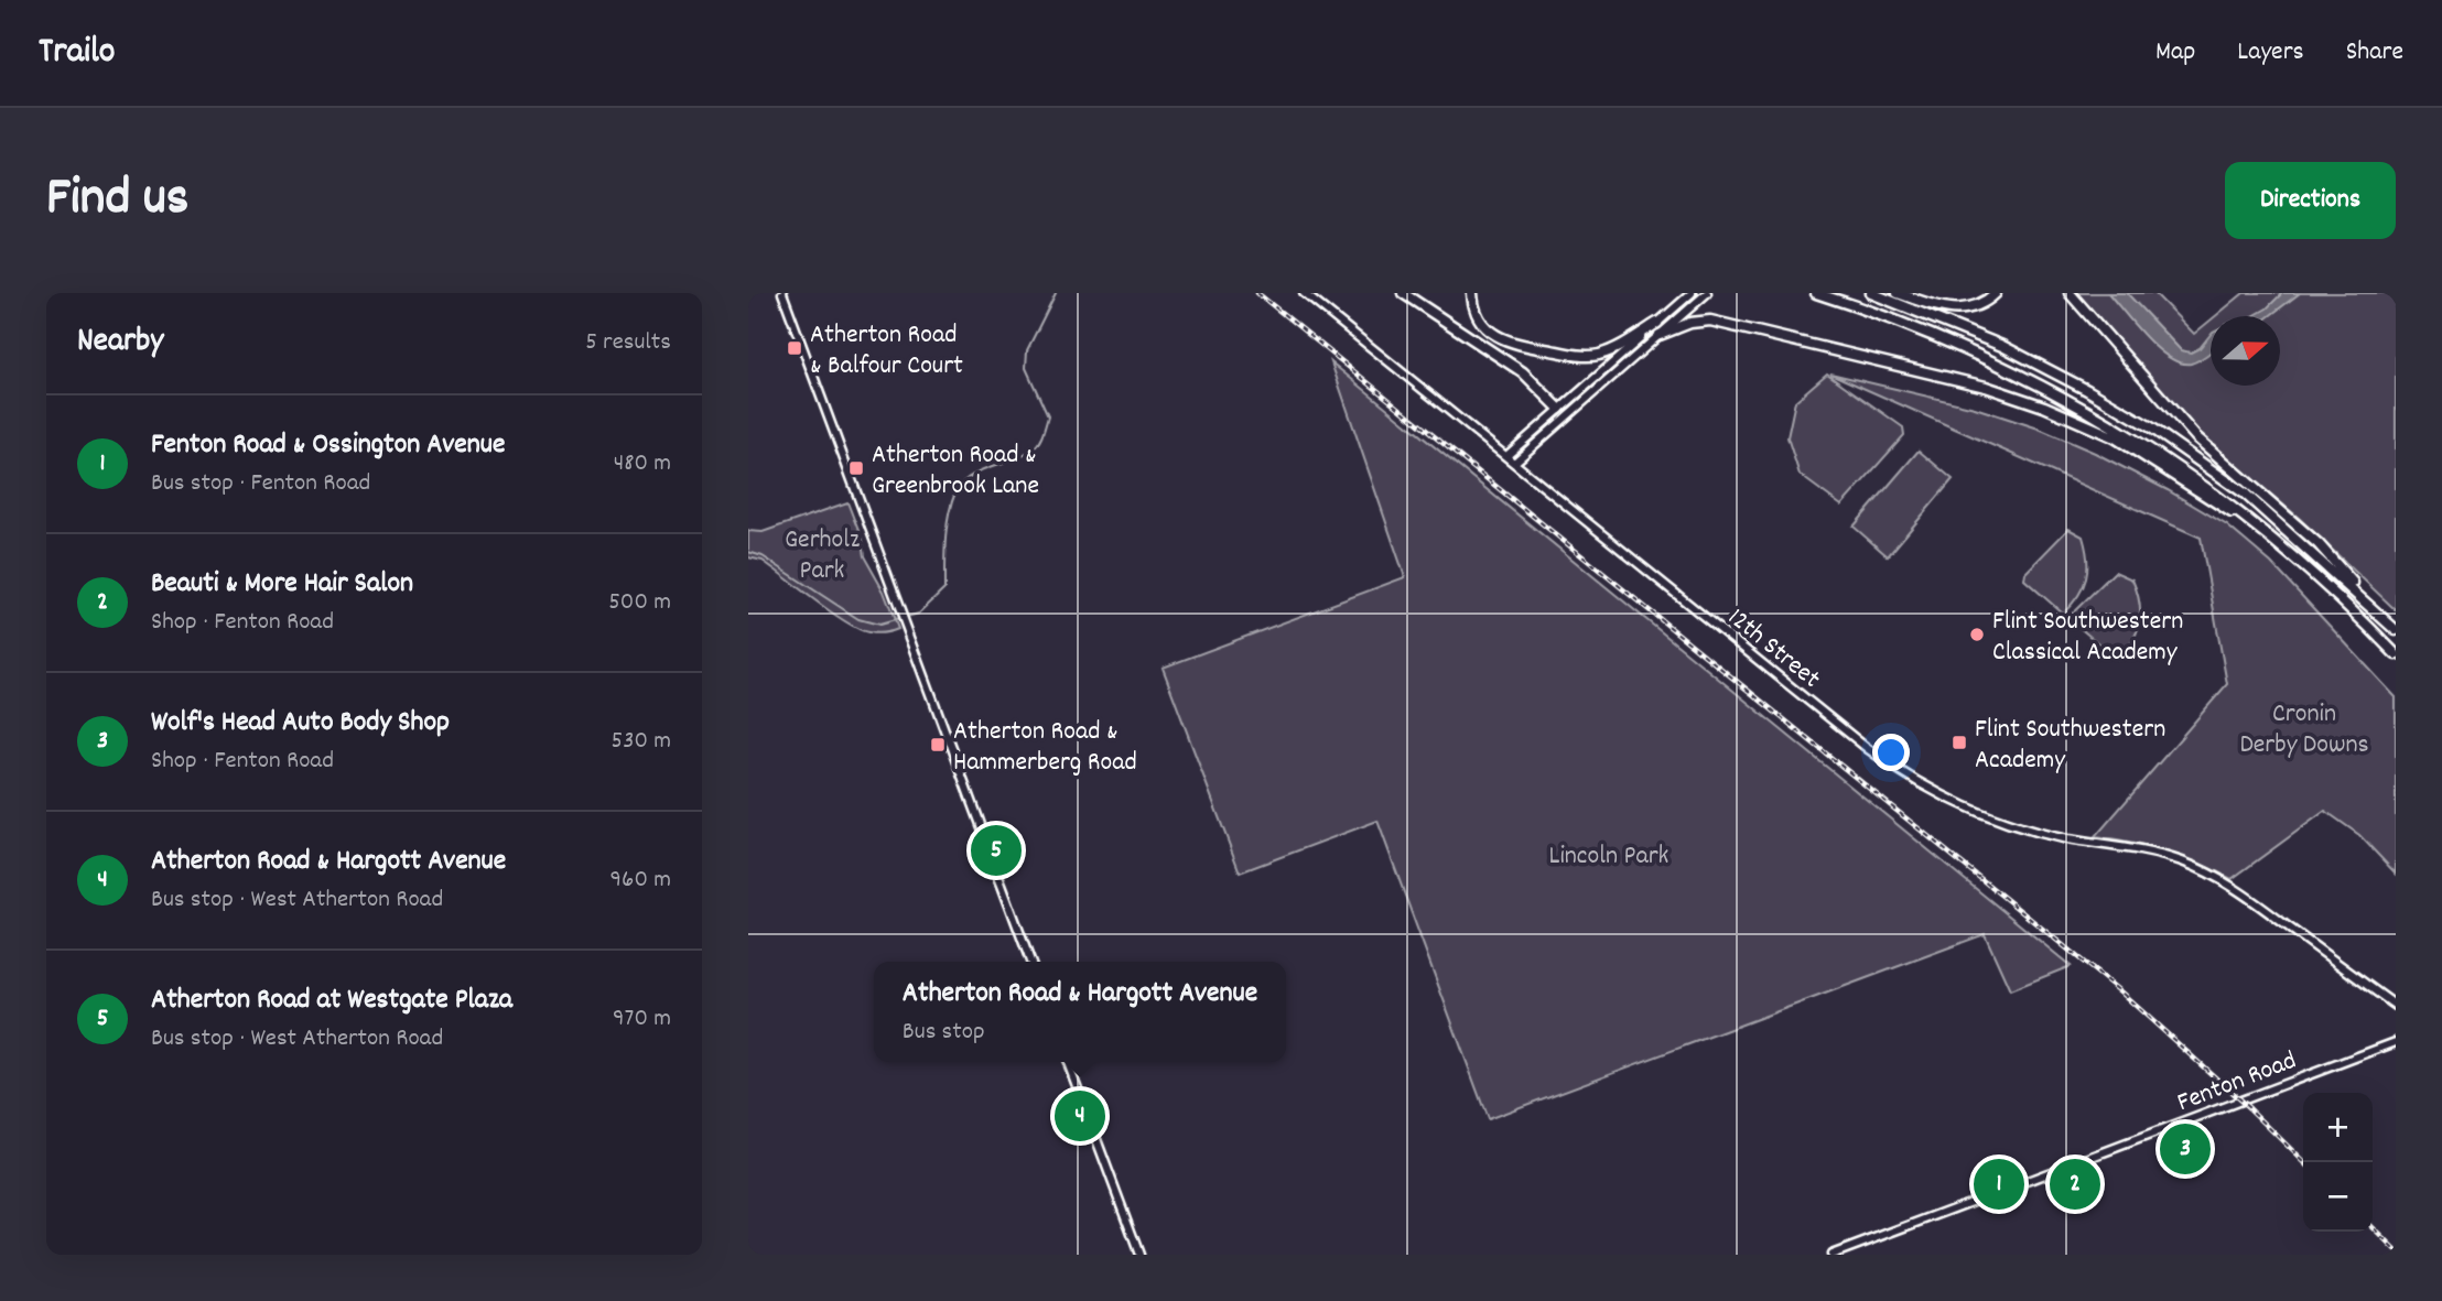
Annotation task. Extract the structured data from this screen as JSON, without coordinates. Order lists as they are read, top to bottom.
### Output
{
  "streets": {
    "street": ["12th Street", "Fenton Road"]
  },
  "parks": ["Gerholz Park", "Cronin Derby Downs", "Lincoln Park"],
  "places": {
    "transit": [
      "Atherton Road & Balfour Court",
      "Atherton Road & Greenbrook Lane",
      "Flint Southwestern Academy",
      "Atherton Road & Hammerberg Road"
    ],
    "other": ["Flint Southwestern Classical Academy"]
  },
  "north": "right",
  "page": {
    "header": "Trailo",
    "nav": ["Map", "Layers", "Share"],
    "title": "Find us",
    "buttons": "Directions",
    "heading": ["Nearby", "5 results"],
    "list": [
      {
        "mark": "1",
        "name": "Fenton Road & Ossington Avenue",
        "note": "Bus stop · Fenton Road",
        "value": "480 m"
      },
      {
        "mark": "2",
        "name": "Beauti & More Hair Salon",
        "note": "Shop · Fenton Road",
        "value": "500 m"
      },
      {
        "mark": "3",
        "name": "Wolf's Head Auto Body Shop",
        "note": "Shop · Fenton Road",
        "value": "530 m"
      },
      {
        "mark": "4",
        "name": "Atherton Road & Hargott Avenue",
        "note": "Bus stop · West Atherton Road",
        "value": "960 m"
      },
      {
        "mark": "5",
        "name": "Atherton Road at Westgate Plaza",
        "note": "Bus stop · West Atherton Road",
        "value": "970 m"
      }
    ],
    "pins": [
      "5",
      "4",
      "3",
      "1",
      "2"
    ],
    "popup": ["Atherton Road & Hargott Avenue", "Bus stop"],
    "map_buttons": ["+", "−"]
  }
}
